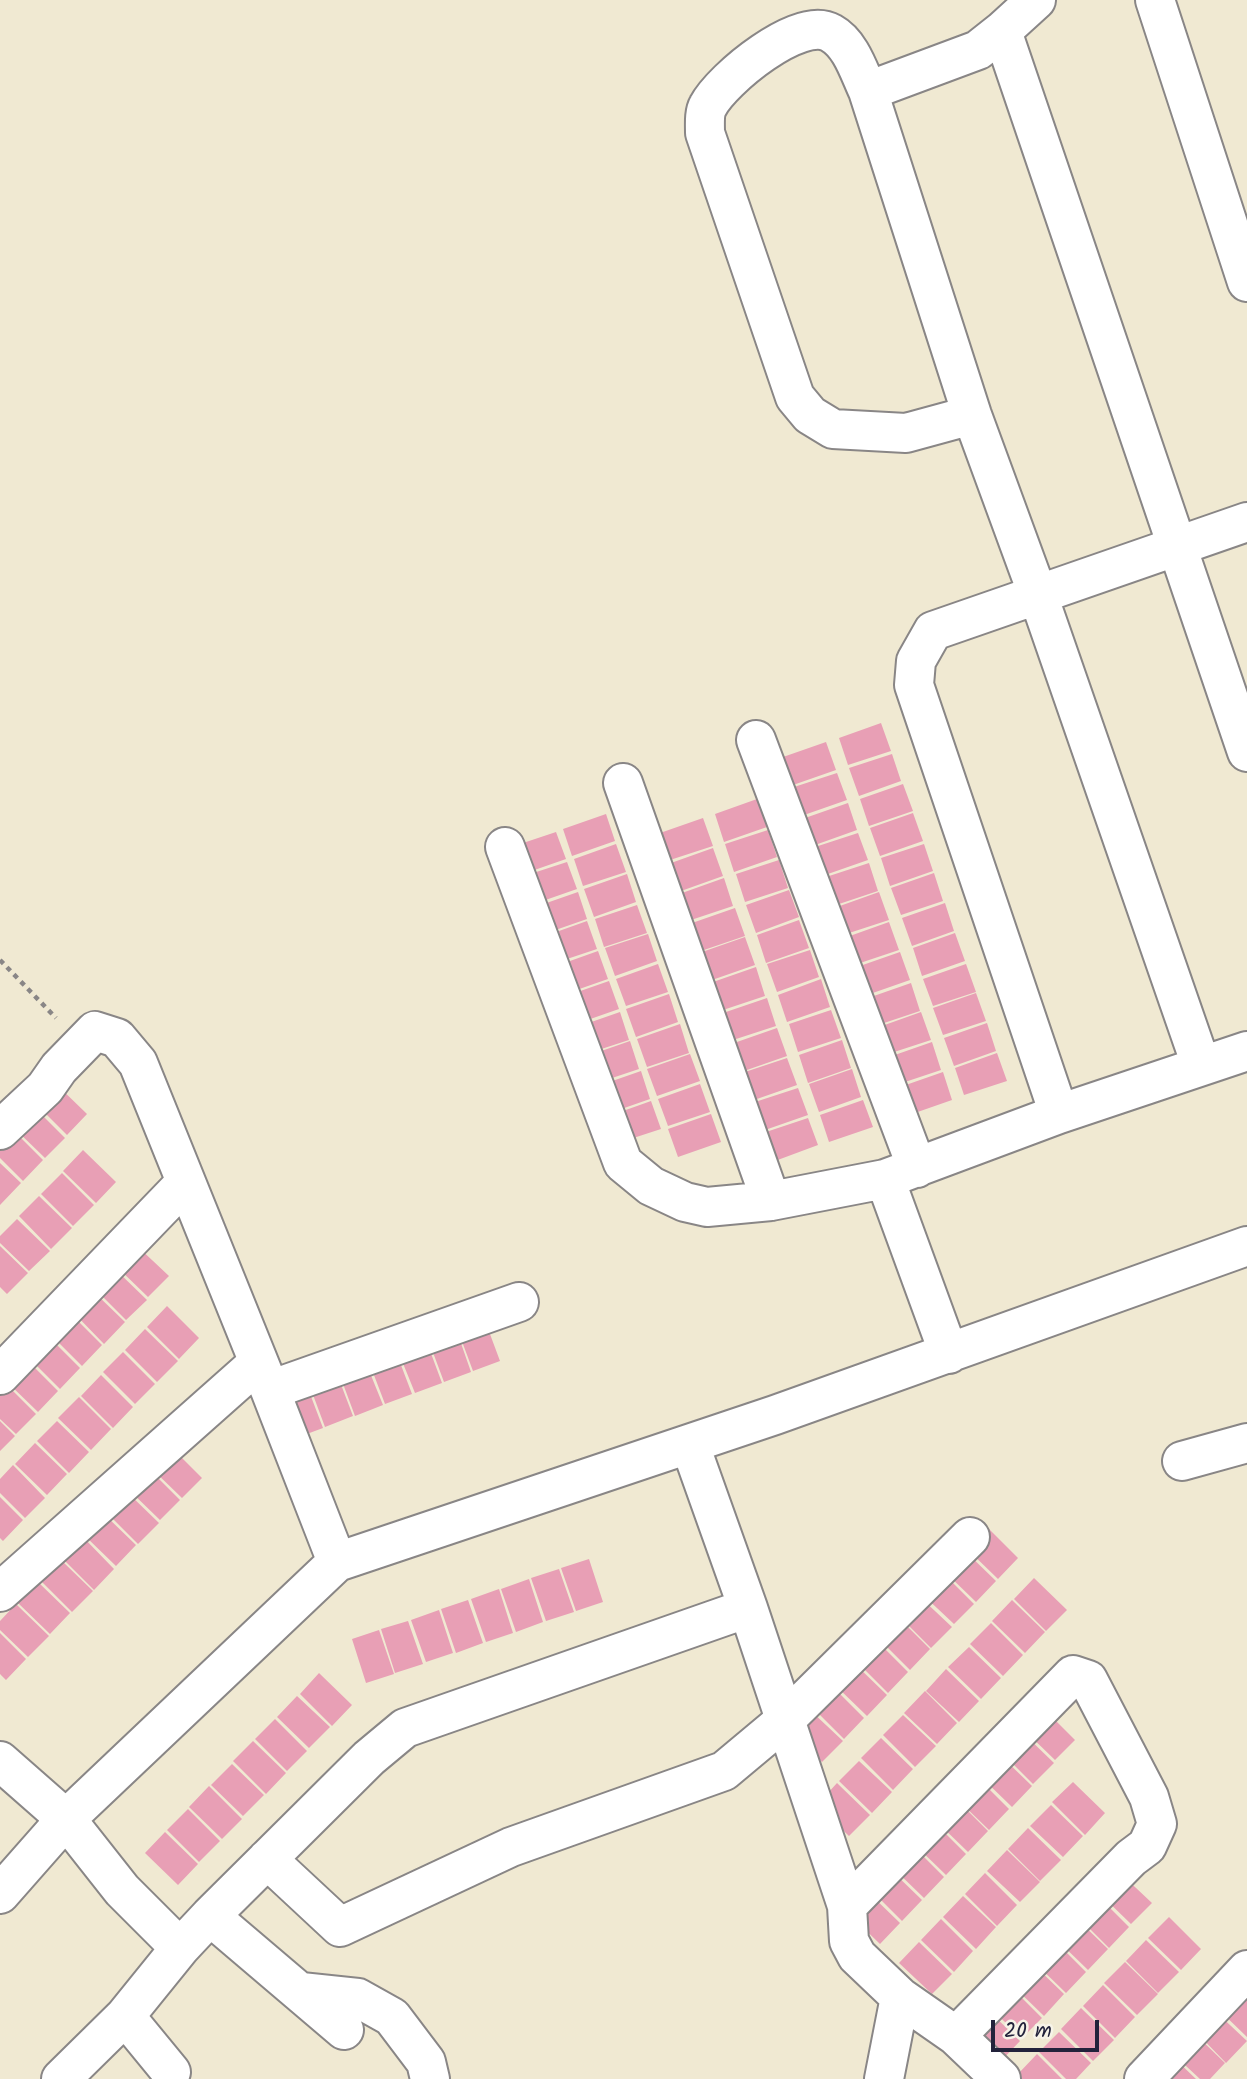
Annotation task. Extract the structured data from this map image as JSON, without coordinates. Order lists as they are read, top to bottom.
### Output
{
  "scale_bar": "20 m"
}
